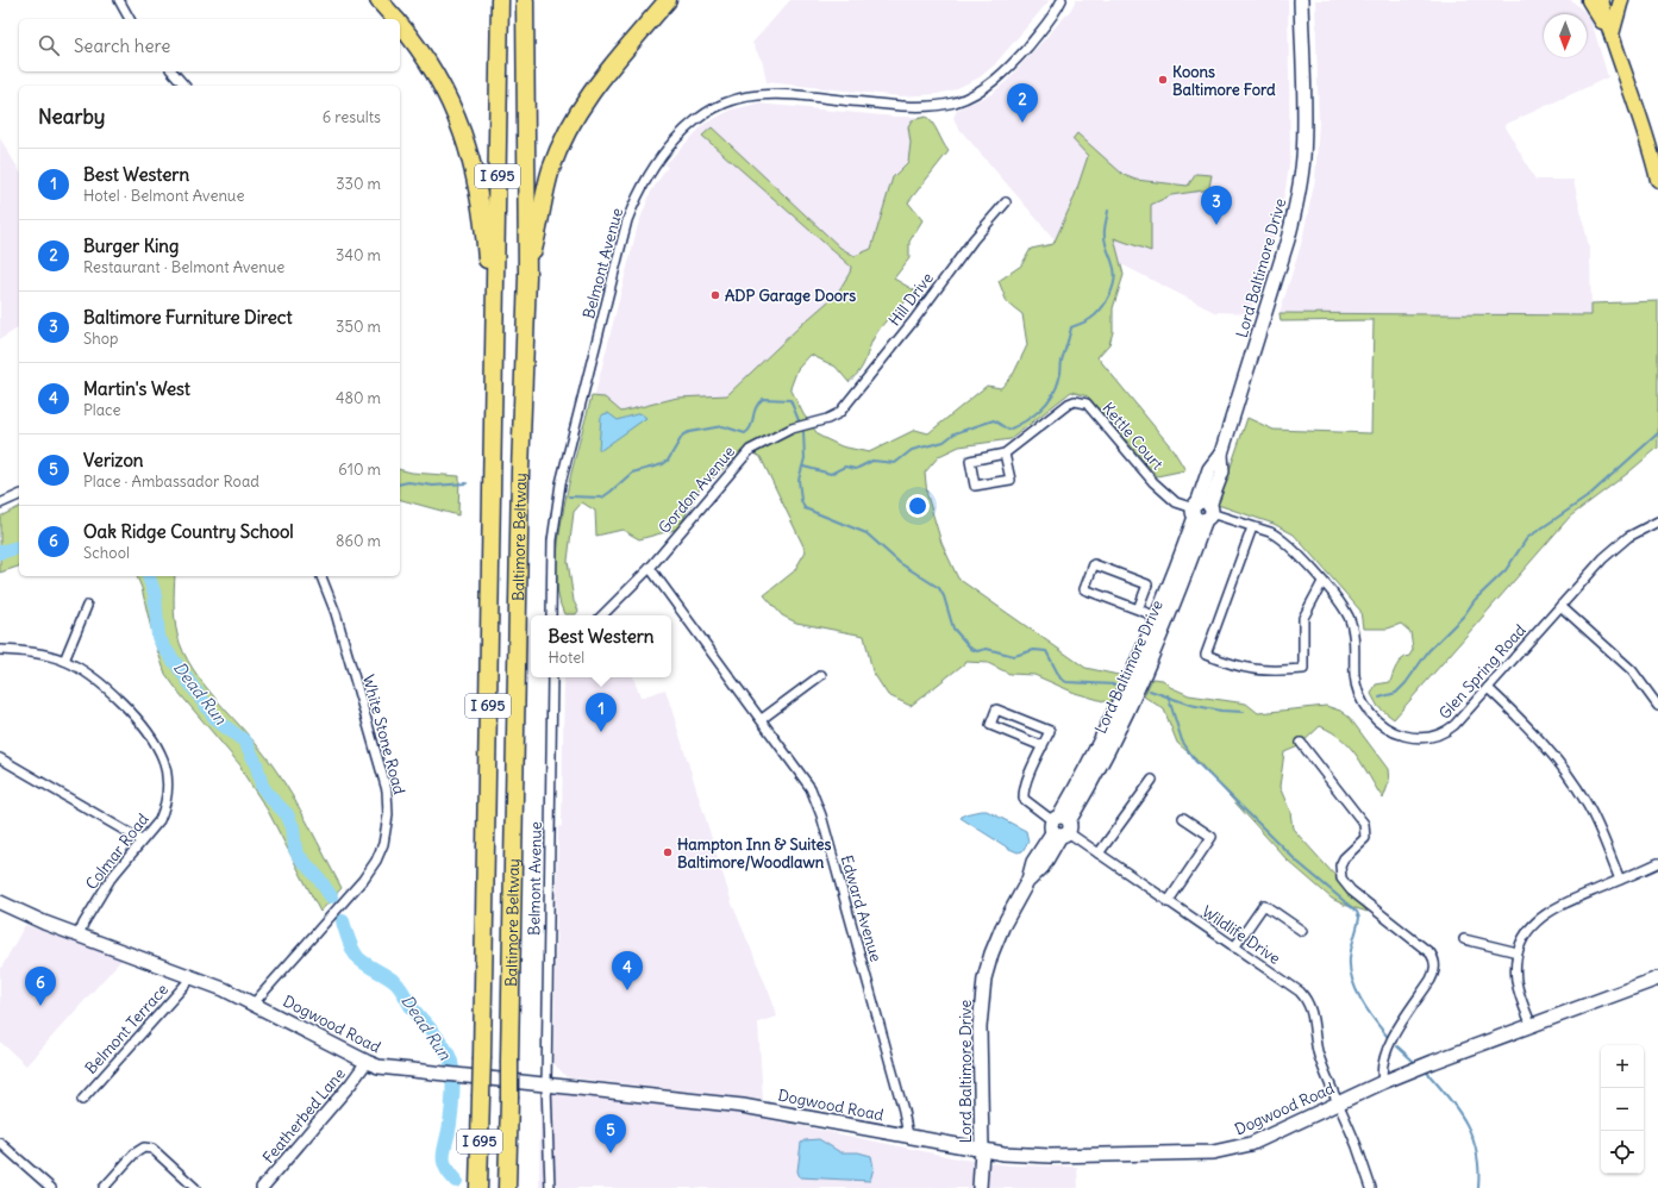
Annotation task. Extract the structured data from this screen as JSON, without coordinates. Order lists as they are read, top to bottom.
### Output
{
  "streets": {
    "highway": ["I 695", "Baltimore Beltway"],
    "main road": ["Lord Baltimore Drive", "Dogwood Road"],
    "street": [
      "Belmont Avenue",
      "Hill Drive",
      "Kettle Court",
      "Gordon Avenue",
      "Glen Spring Road",
      "White Stone Road",
      "Colmar Road",
      "Edward Avenue",
      "Wildlife Drive",
      "Belmont Terrace",
      "Featherbed Lane"
    ]
  },
  "crossings": [
    ["Belmont Avenue", "Dogwood Road"],
    ["Lord Baltimore Drive", "Kettle Court"],
    ["Lord Baltimore Drive", "Glen Spring Road"],
    ["Lord Baltimore Drive", "Wildlife Drive"],
    ["Lord Baltimore Drive", "Dogwood Road"],
    ["Hill Drive", "Gordon Avenue"],
    ["Kettle Court", "Glen Spring Road"],
    ["Gordon Avenue", "Edward Avenue"],
    ["White Stone Road", "Dogwood Road"],
    ["Colmar Road", "Dogwood Road"],
    ["Edward Avenue", "Dogwood Road"],
    ["Wildlife Drive", "Dogwood Road"],
    ["Dogwood Road", "Belmont Terrace"],
    ["Dogwood Road", "Featherbed Lane"]
  ],
  "water": ["Dead Run"],
  "places": ["Koons Baltimore Ford", "ADP Garage Doors", "Hampton Inn & Suites Baltimore/Woodlawn"],
  "north": "bottom",
  "page": {
    "search": "Search here",
    "pins": [
      "2",
      "3",
      "1",
      "4",
      "6",
      "5"
    ],
    "heading": ["Nearby", "6 results"],
    "list": [
      {
        "mark": "1",
        "name": "Best Western",
        "note": "Hotel · Belmont Avenue",
        "value": "330 m"
      },
      {
        "mark": "2",
        "name": "Burger King",
        "note": "Restaurant · Belmont Avenue",
        "value": "340 m"
      },
      {
        "mark": "3",
        "name": "Baltimore Furniture Direct",
        "note": "Shop",
        "value": "350 m"
      },
      {
        "mark": "4",
        "name": "Martin's West",
        "note": "Place",
        "value": "480 m"
      },
      {
        "mark": "5",
        "name": "Verizon",
        "note": "Place · Ambassador Road",
        "value": "610 m"
      },
      {
        "mark": "6",
        "name": "Oak Ridge Country School",
        "note": "School",
        "value": "860 m"
      }
    ],
    "popup": ["Best Western", "Hotel"],
    "map_buttons": ["+", "−"]
  }
}
